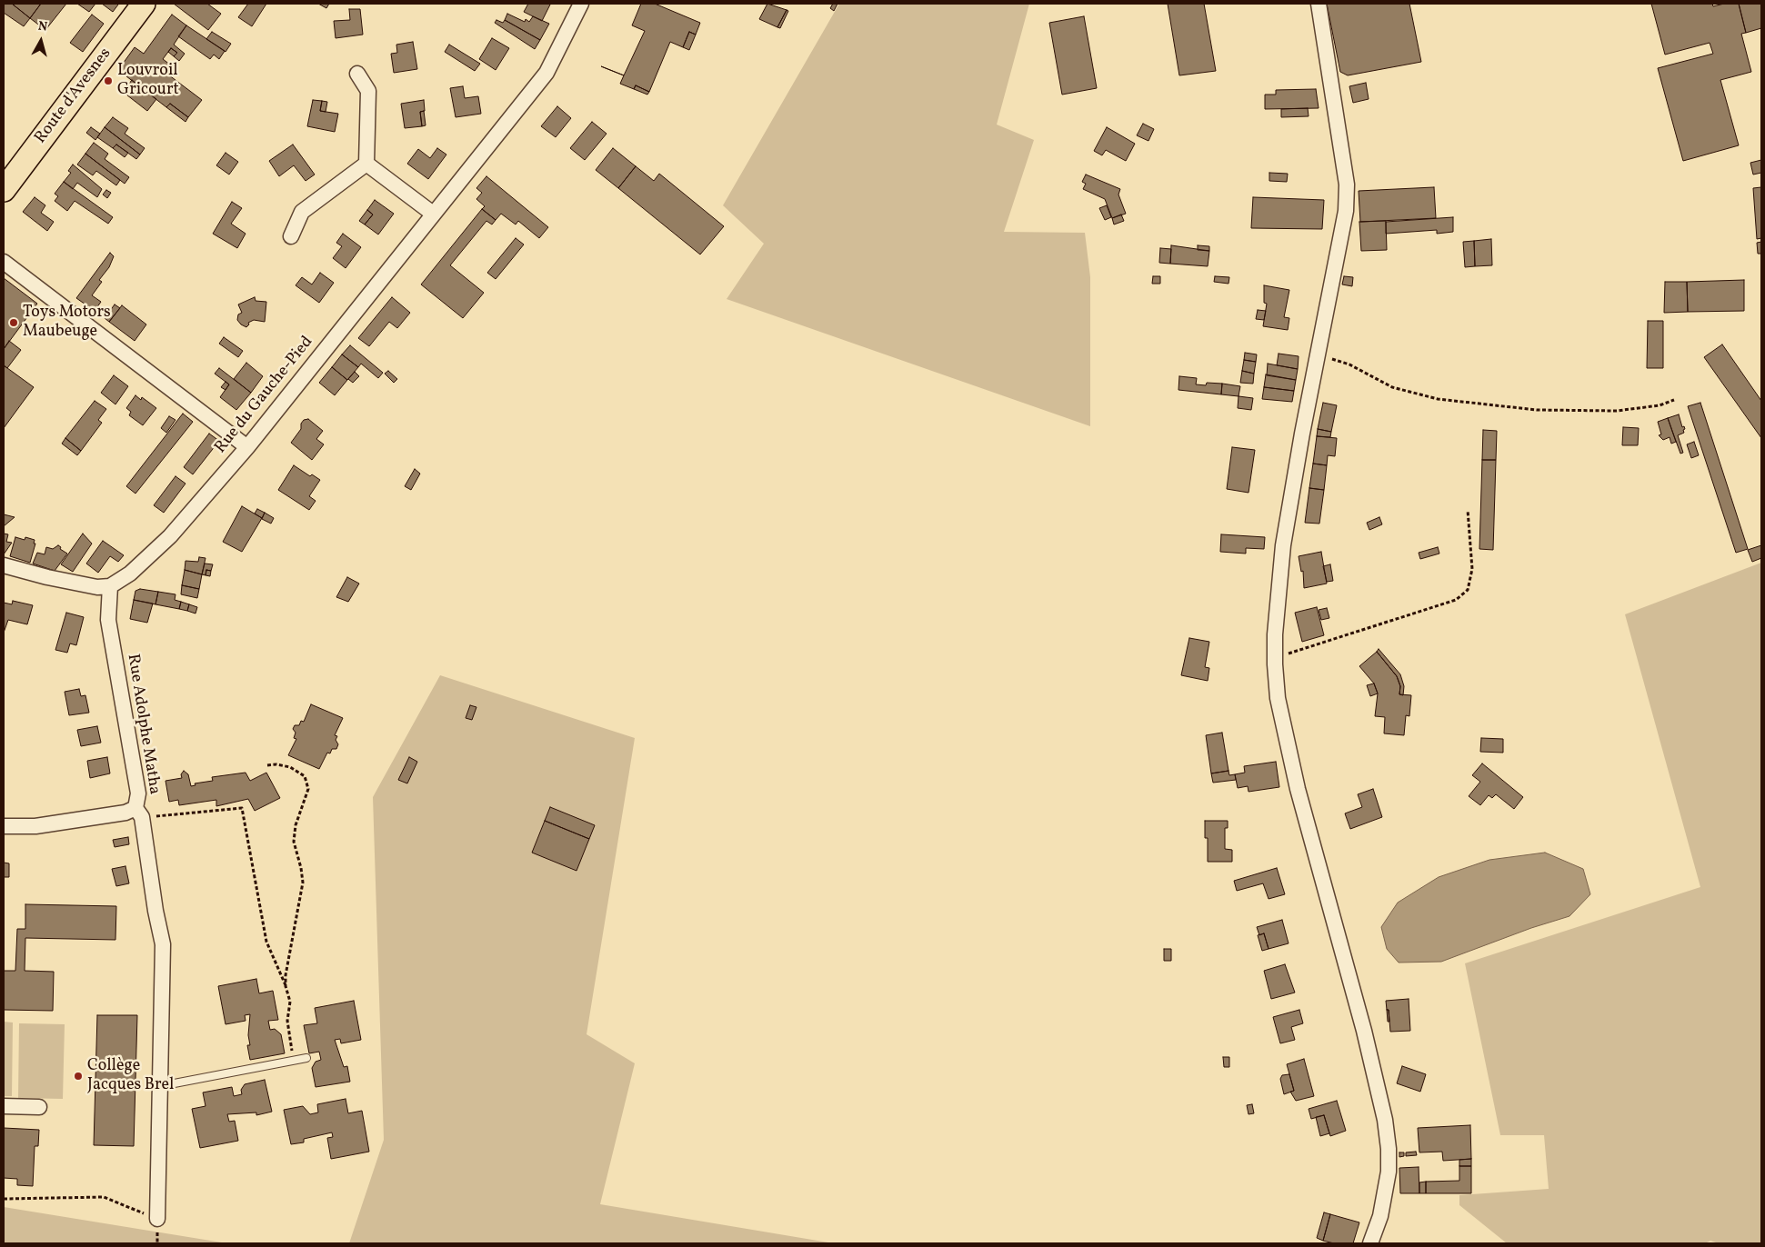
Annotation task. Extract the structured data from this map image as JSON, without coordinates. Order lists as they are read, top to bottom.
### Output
{
  "streets": {
    "main road": ["Route d'Avesnes"],
    "street": ["Rue du Gauche-Pied", "Rue Adolphe Matha"]
  },
  "crossings": [
    ["Rue du Gauche-Pied", "Rue Adolphe Matha"]
  ],
  "places": ["Louvroil Gricourt", "Toys Motors Maubeuge", "Collège Jacques Brel"],
  "north": "top"
}
